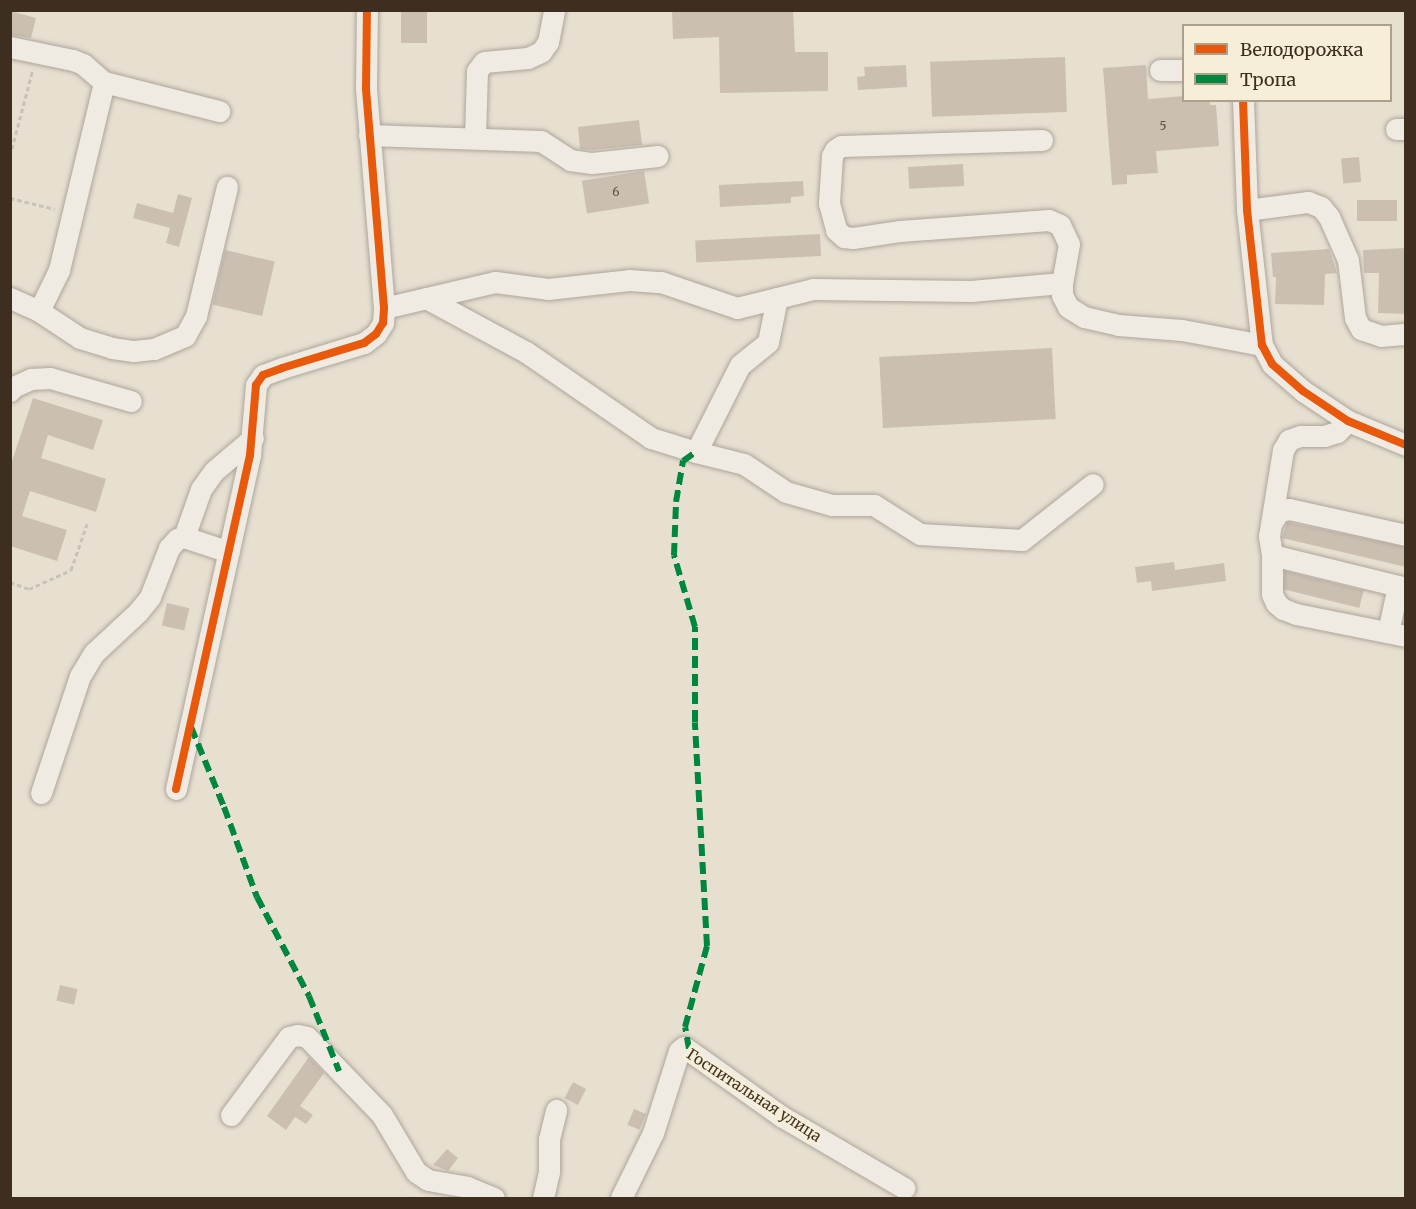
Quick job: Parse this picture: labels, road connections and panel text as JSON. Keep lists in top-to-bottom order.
{
  "streets": {
    "street": ["Госпитальная улица"]
  },
  "house_numbers": ["5", "6"],
  "legend": ["Велодорожка", "Тропа"]
}
